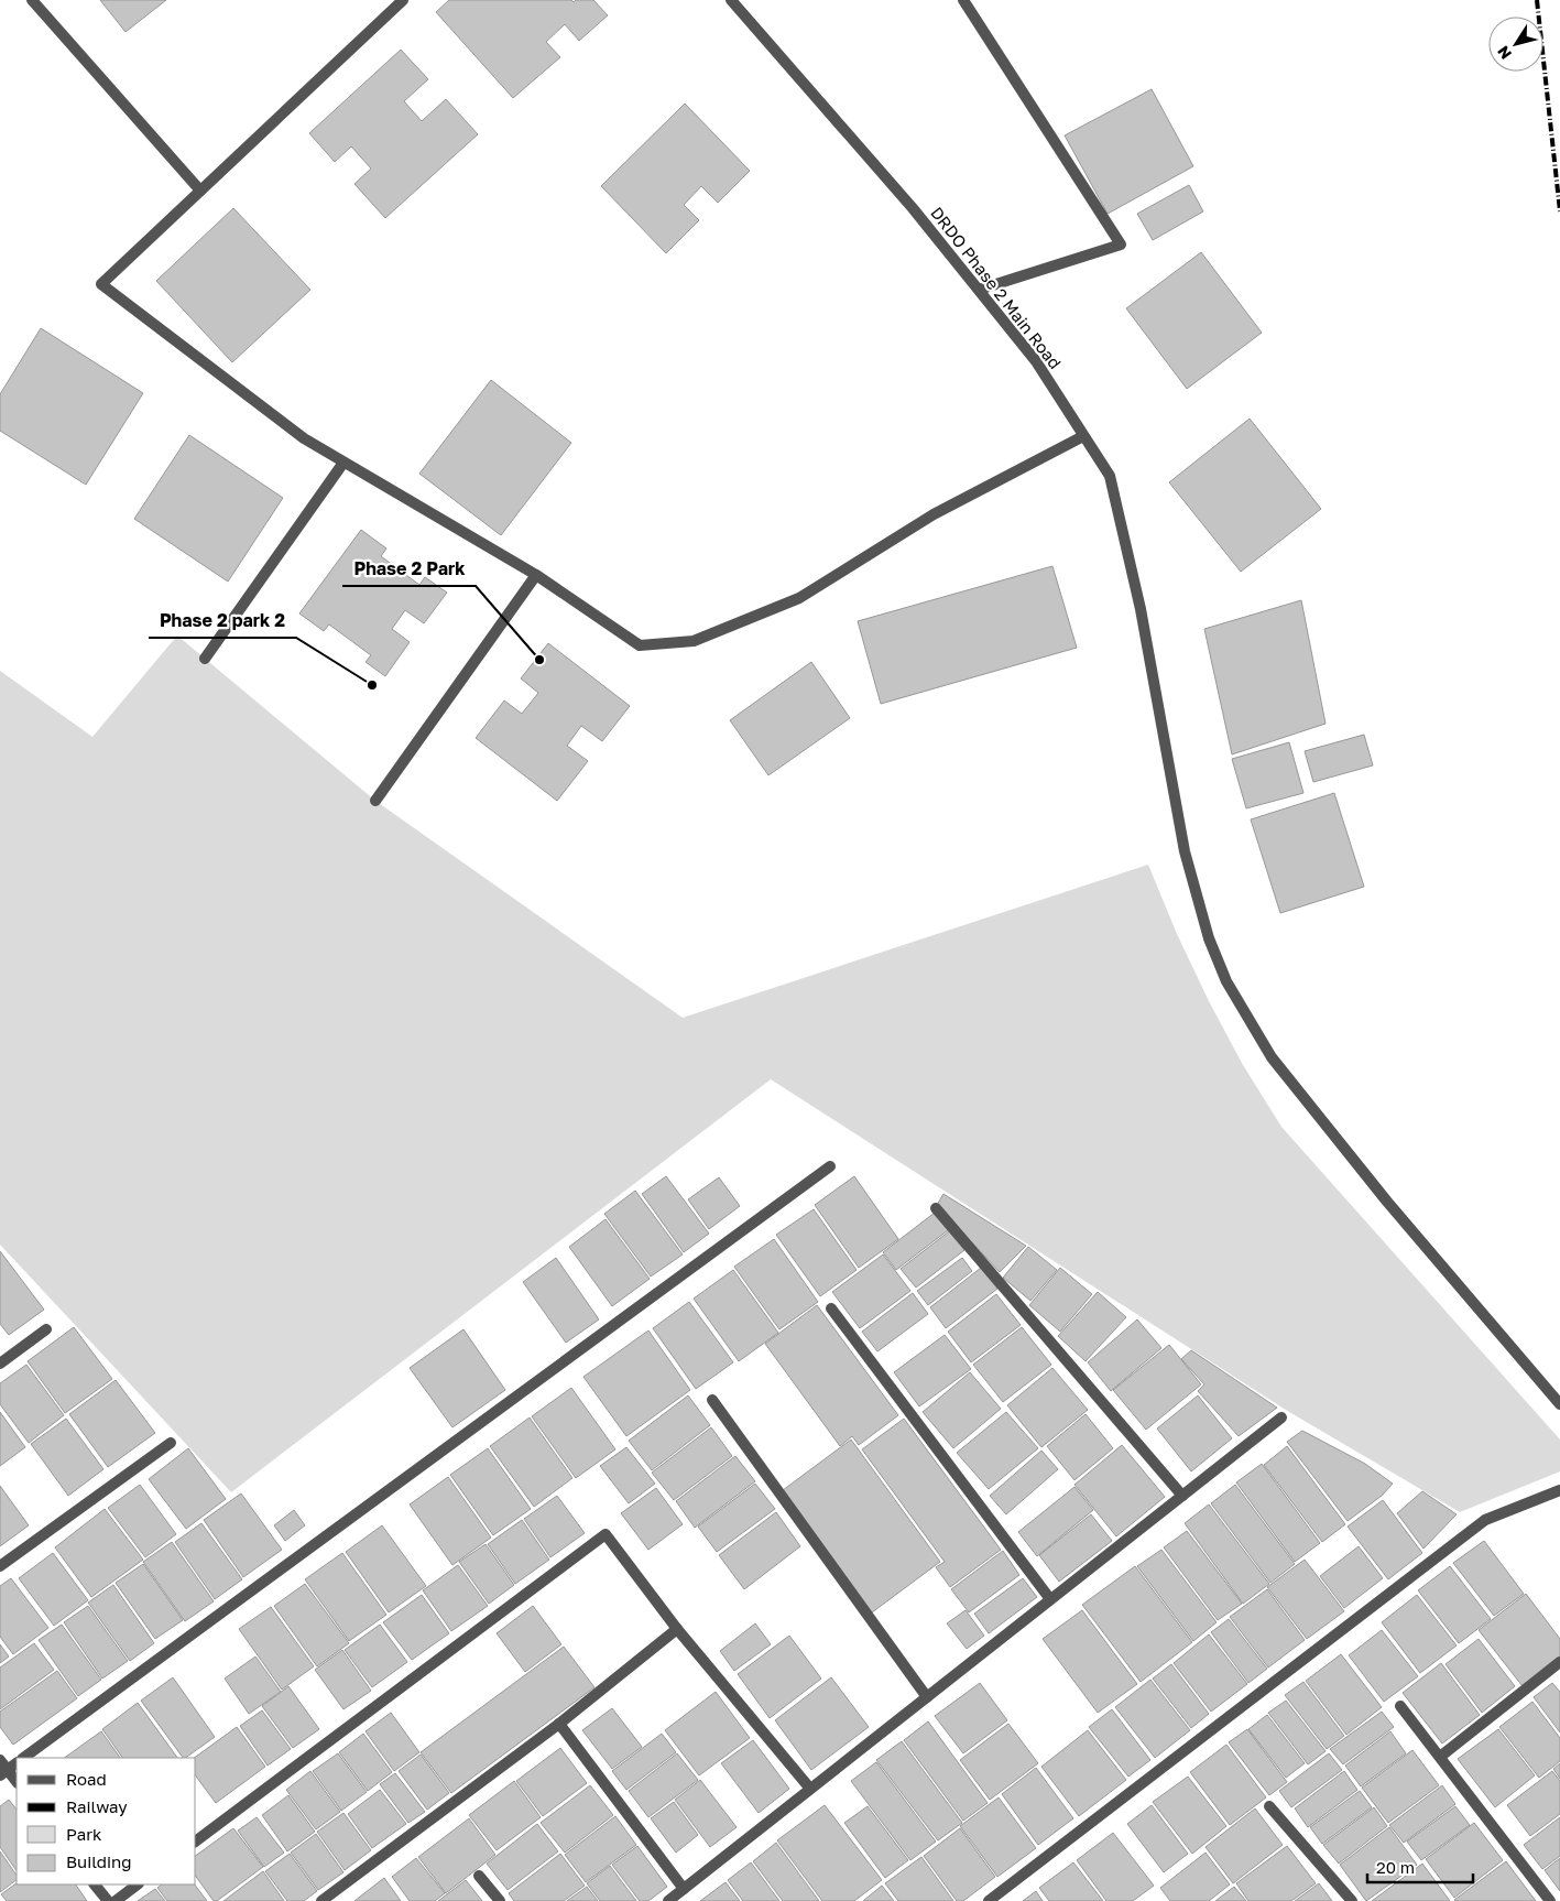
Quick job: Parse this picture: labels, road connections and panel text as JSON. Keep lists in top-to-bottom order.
{
  "streets": {
    "street": ["DRDO Phase 2 Main Road"]
  },
  "places": ["Phase 2 Park", "Phase 2 park 2"],
  "legend": [
    "Road",
    "Railway",
    "Park",
    "Building"
  ],
  "scale_bar": "20 m",
  "north": "bottom left"
}
